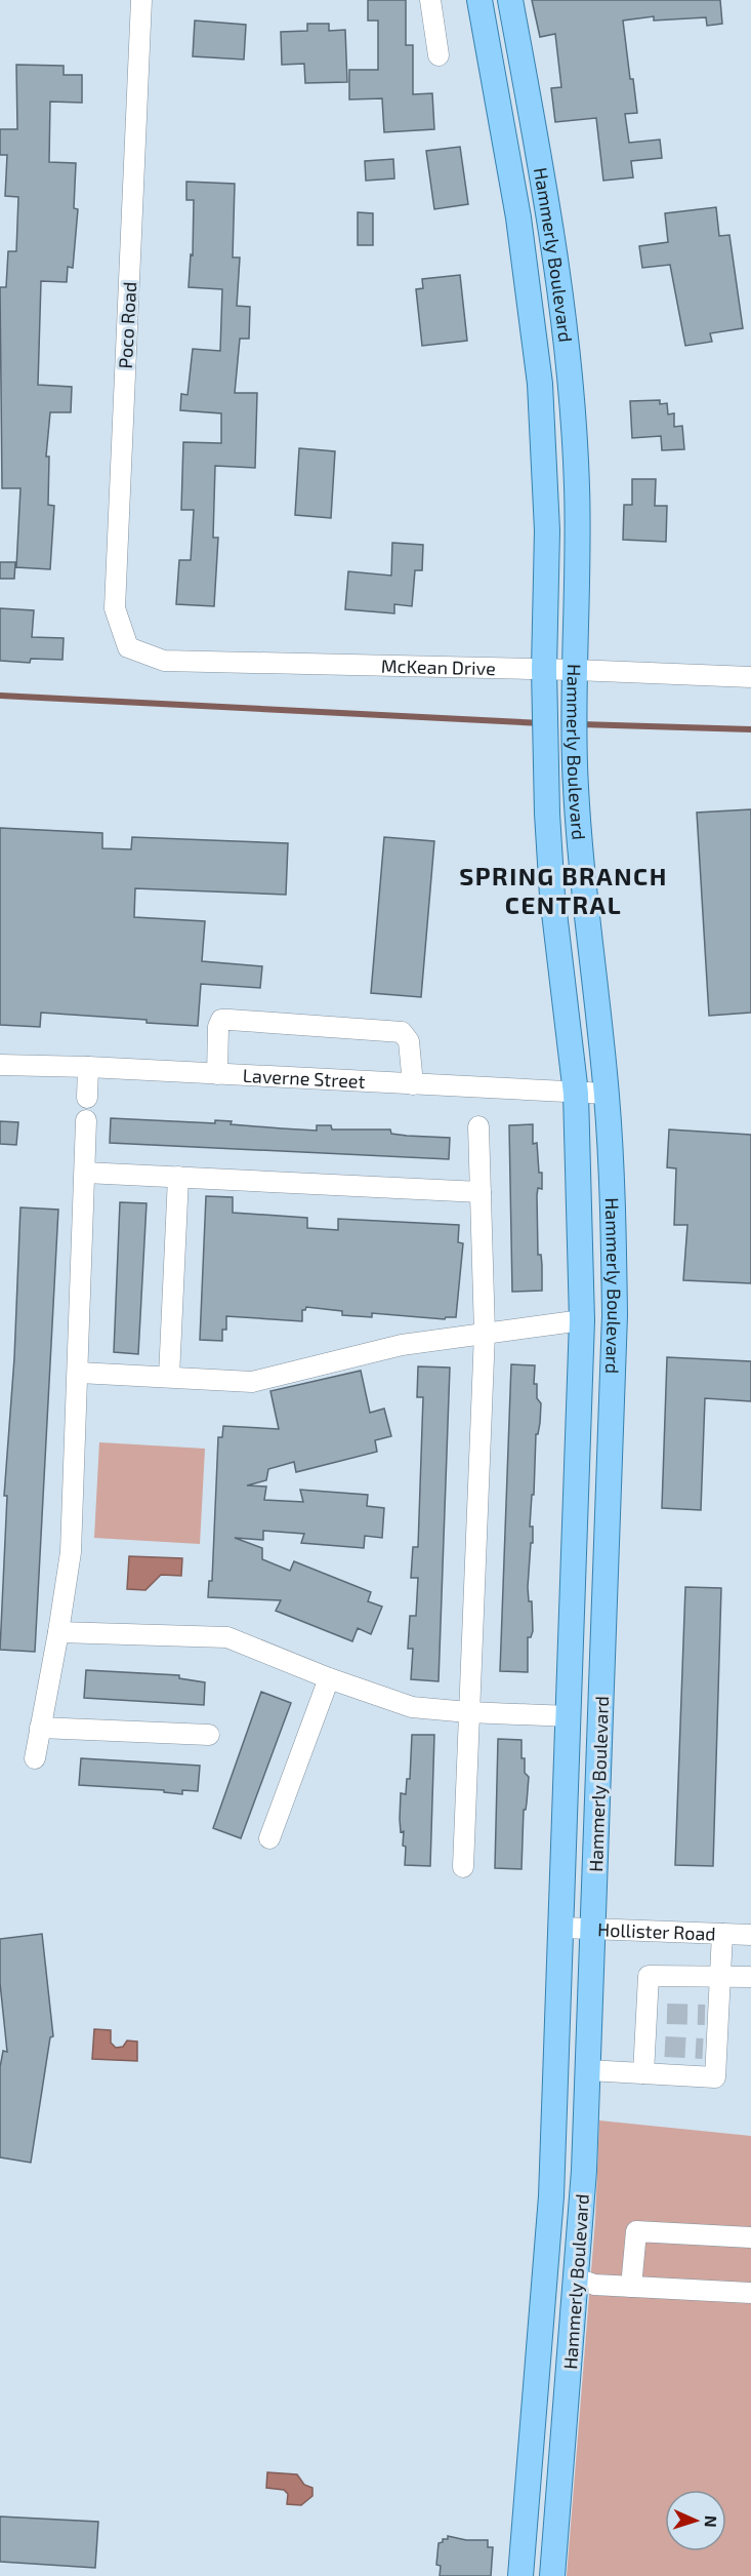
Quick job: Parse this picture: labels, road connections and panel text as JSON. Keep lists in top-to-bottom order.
{
  "streets": {
    "main road": ["Hammerly Boulevard"],
    "street": [
      "Poco Road",
      "McKean Drive",
      "Laverne Street",
      "Hollister Road"
    ]
  },
  "crossings": [
    ["Hammerly Boulevard", "McKean Drive"],
    ["Hammerly Boulevard", "Laverne Street"],
    ["Hammerly Boulevard", "Hollister Road"],
    ["Poco Road", "McKean Drive"]
  ],
  "districts": ["SPRING BRANCH CENTRAL"],
  "north": "right"
}
